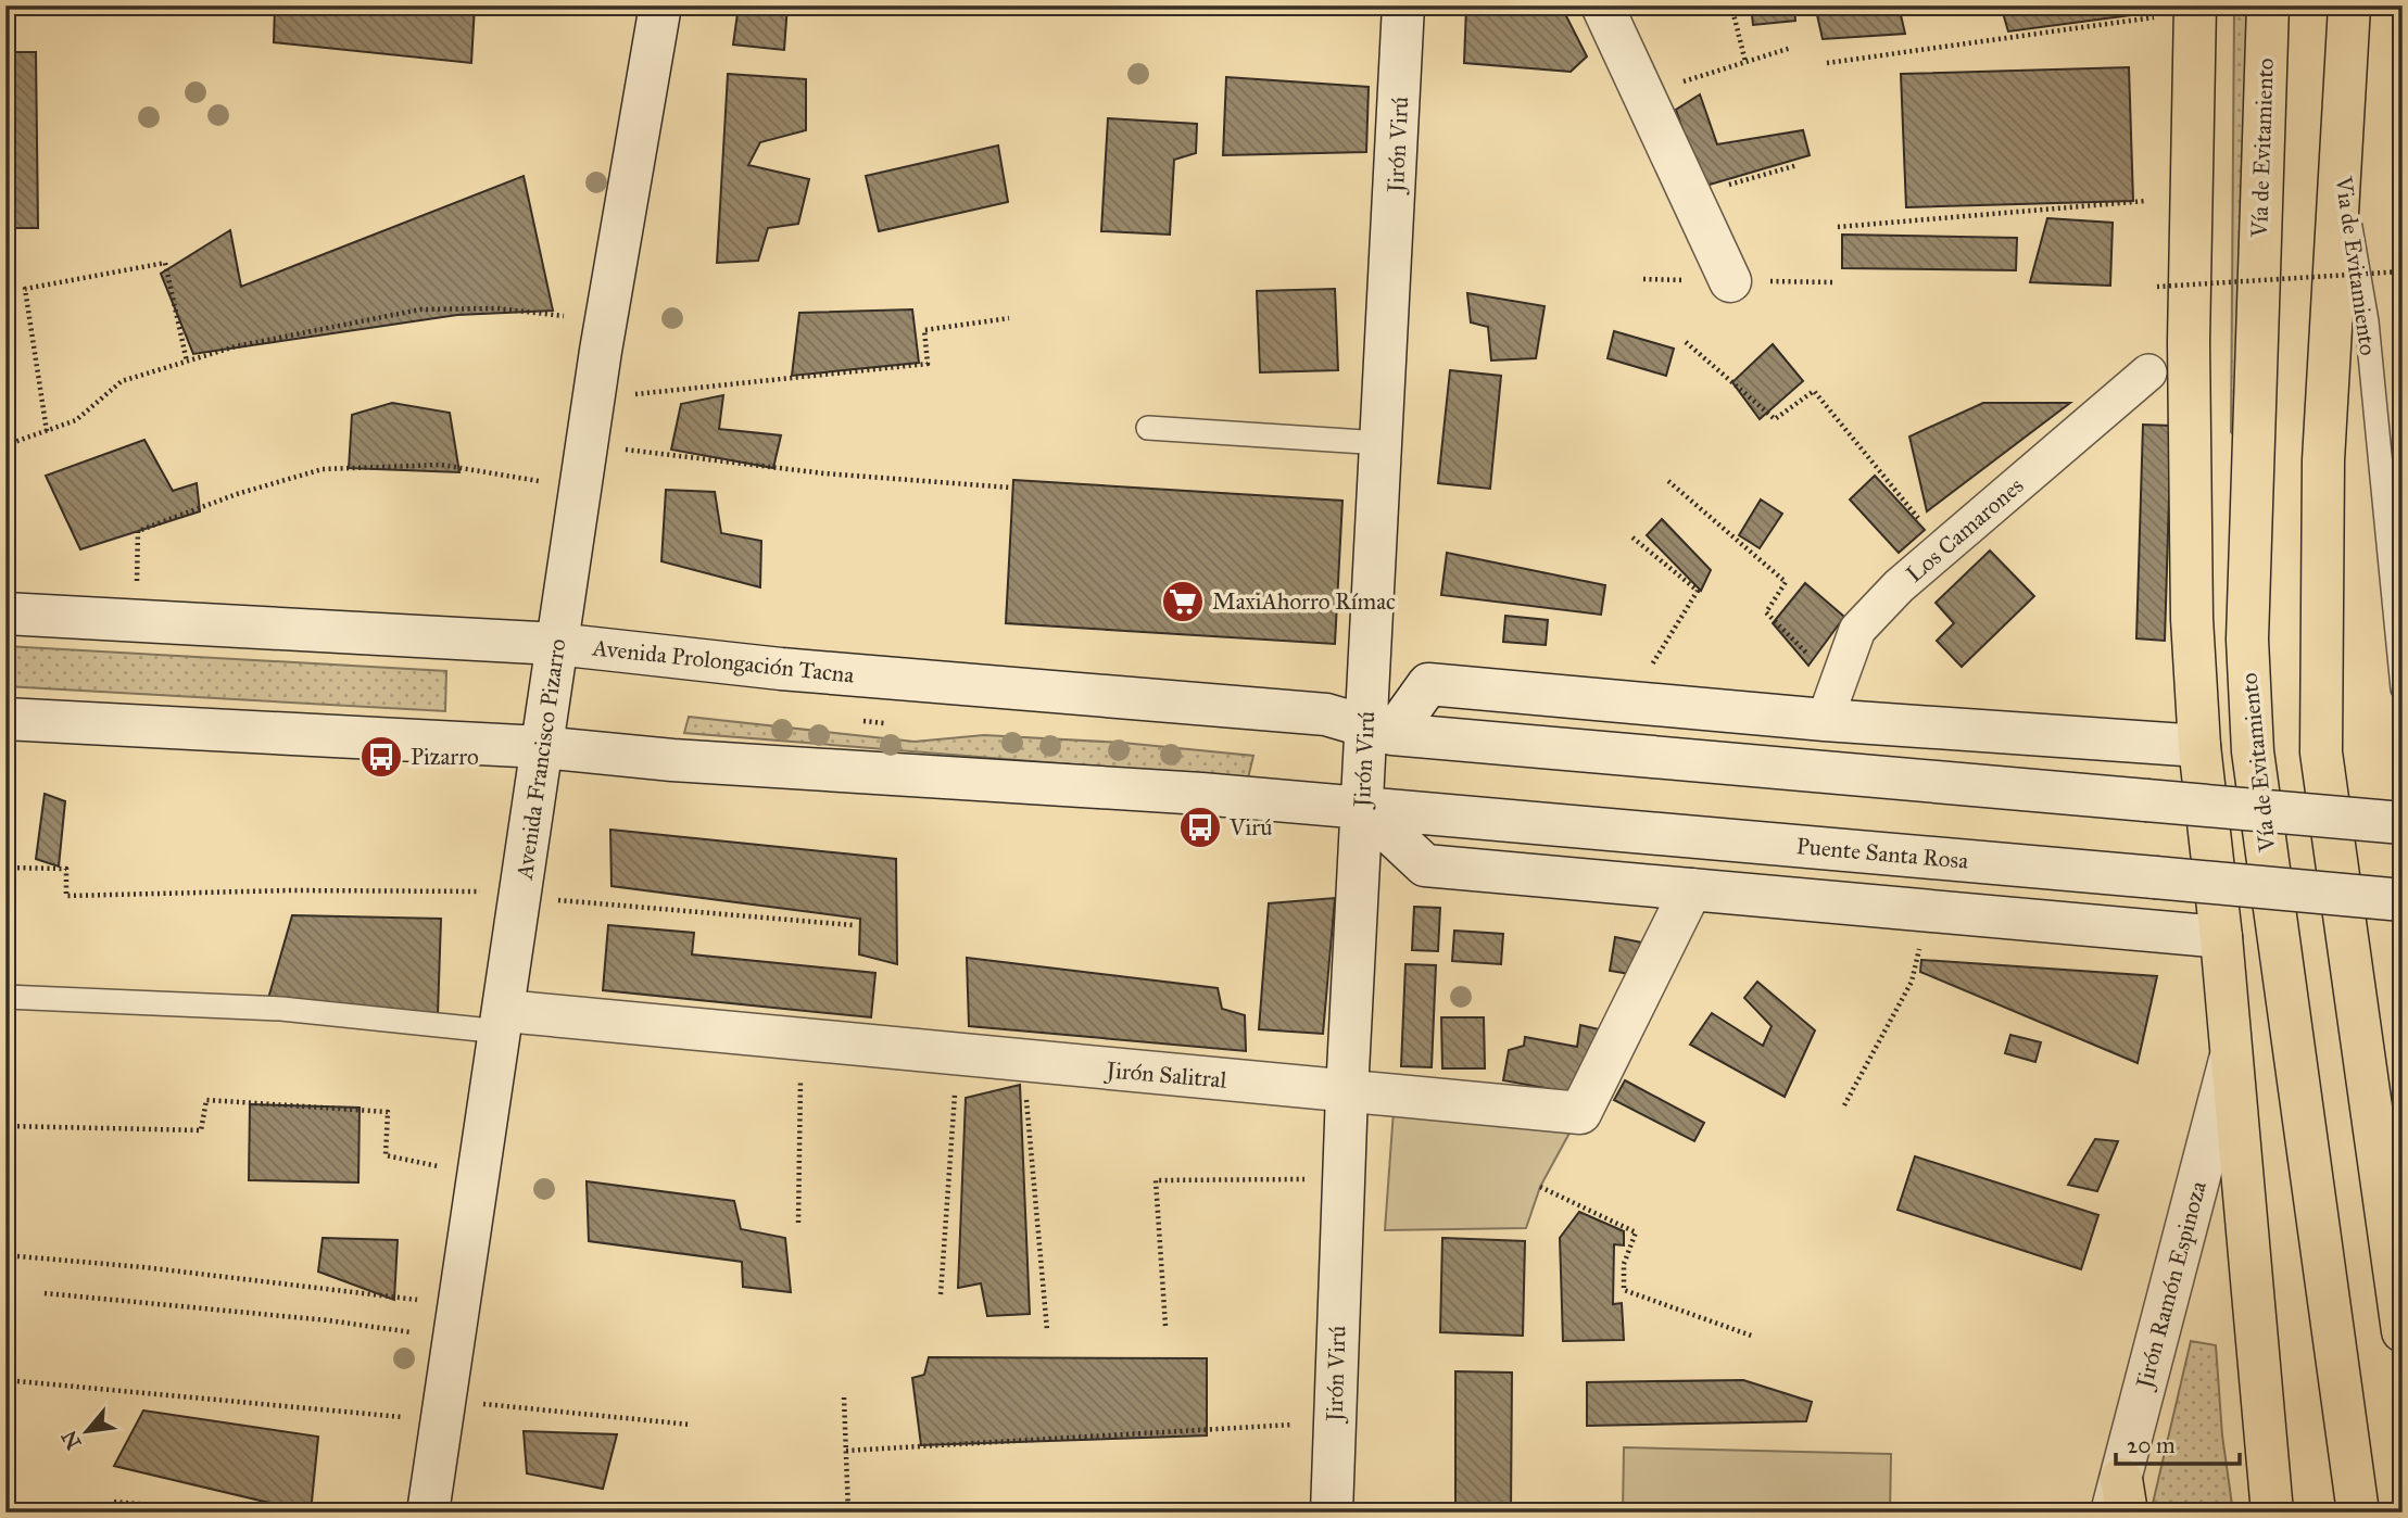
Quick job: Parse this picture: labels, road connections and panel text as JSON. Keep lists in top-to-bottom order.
{
  "streets": {
    "highway": ["Vía de Evitamiento"],
    "main road": [
      "Jirón Virú",
      "Avenida Prolongación Tacna",
      "Avenida Francisco Pizarro",
      "Puente Santa Rosa",
      "Jirón Salitral",
      "Jirón Ramón Espinoza"
    ],
    "street": ["Los Camarones"],
    "lane": ["Via de Evitamiento"]
  },
  "crossings": [
    ["Jirón Virú", "Avenida Prolongación Tacna"],
    ["Jirón Virú", "Puente Santa Rosa"],
    ["Jirón Virú", "Jirón Salitral"],
    ["Avenida Prolongación Tacna", "Avenida Francisco Pizarro"],
    ["Avenida Francisco Pizarro", "Jirón Salitral"]
  ],
  "places": {
    "supermarket": ["MaxiAhorro Rímac"],
    "bus stop": ["Pizarro", "Virú"]
  },
  "scale_bar": "20 m",
  "north": "bottom left"
}
